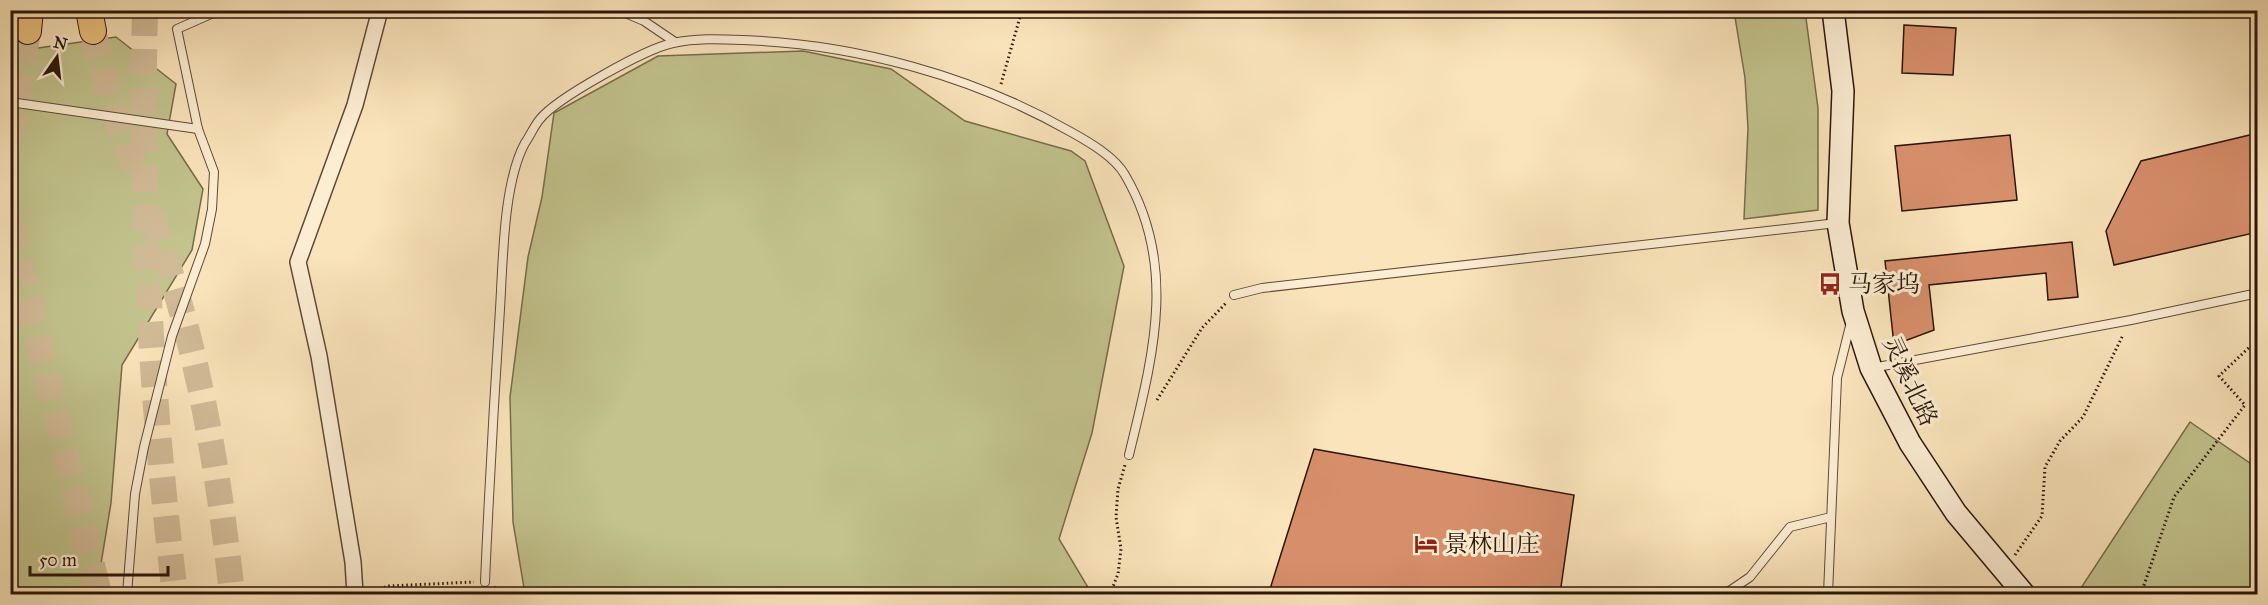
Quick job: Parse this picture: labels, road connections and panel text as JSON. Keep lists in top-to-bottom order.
{
  "streets": {
    "main road": ["灵溪北路"]
  },
  "places": {
    "bus stop": ["马家坞"],
    "hotel": ["景林山庄"]
  },
  "scale_bar": "50 m",
  "north": "top"
}
